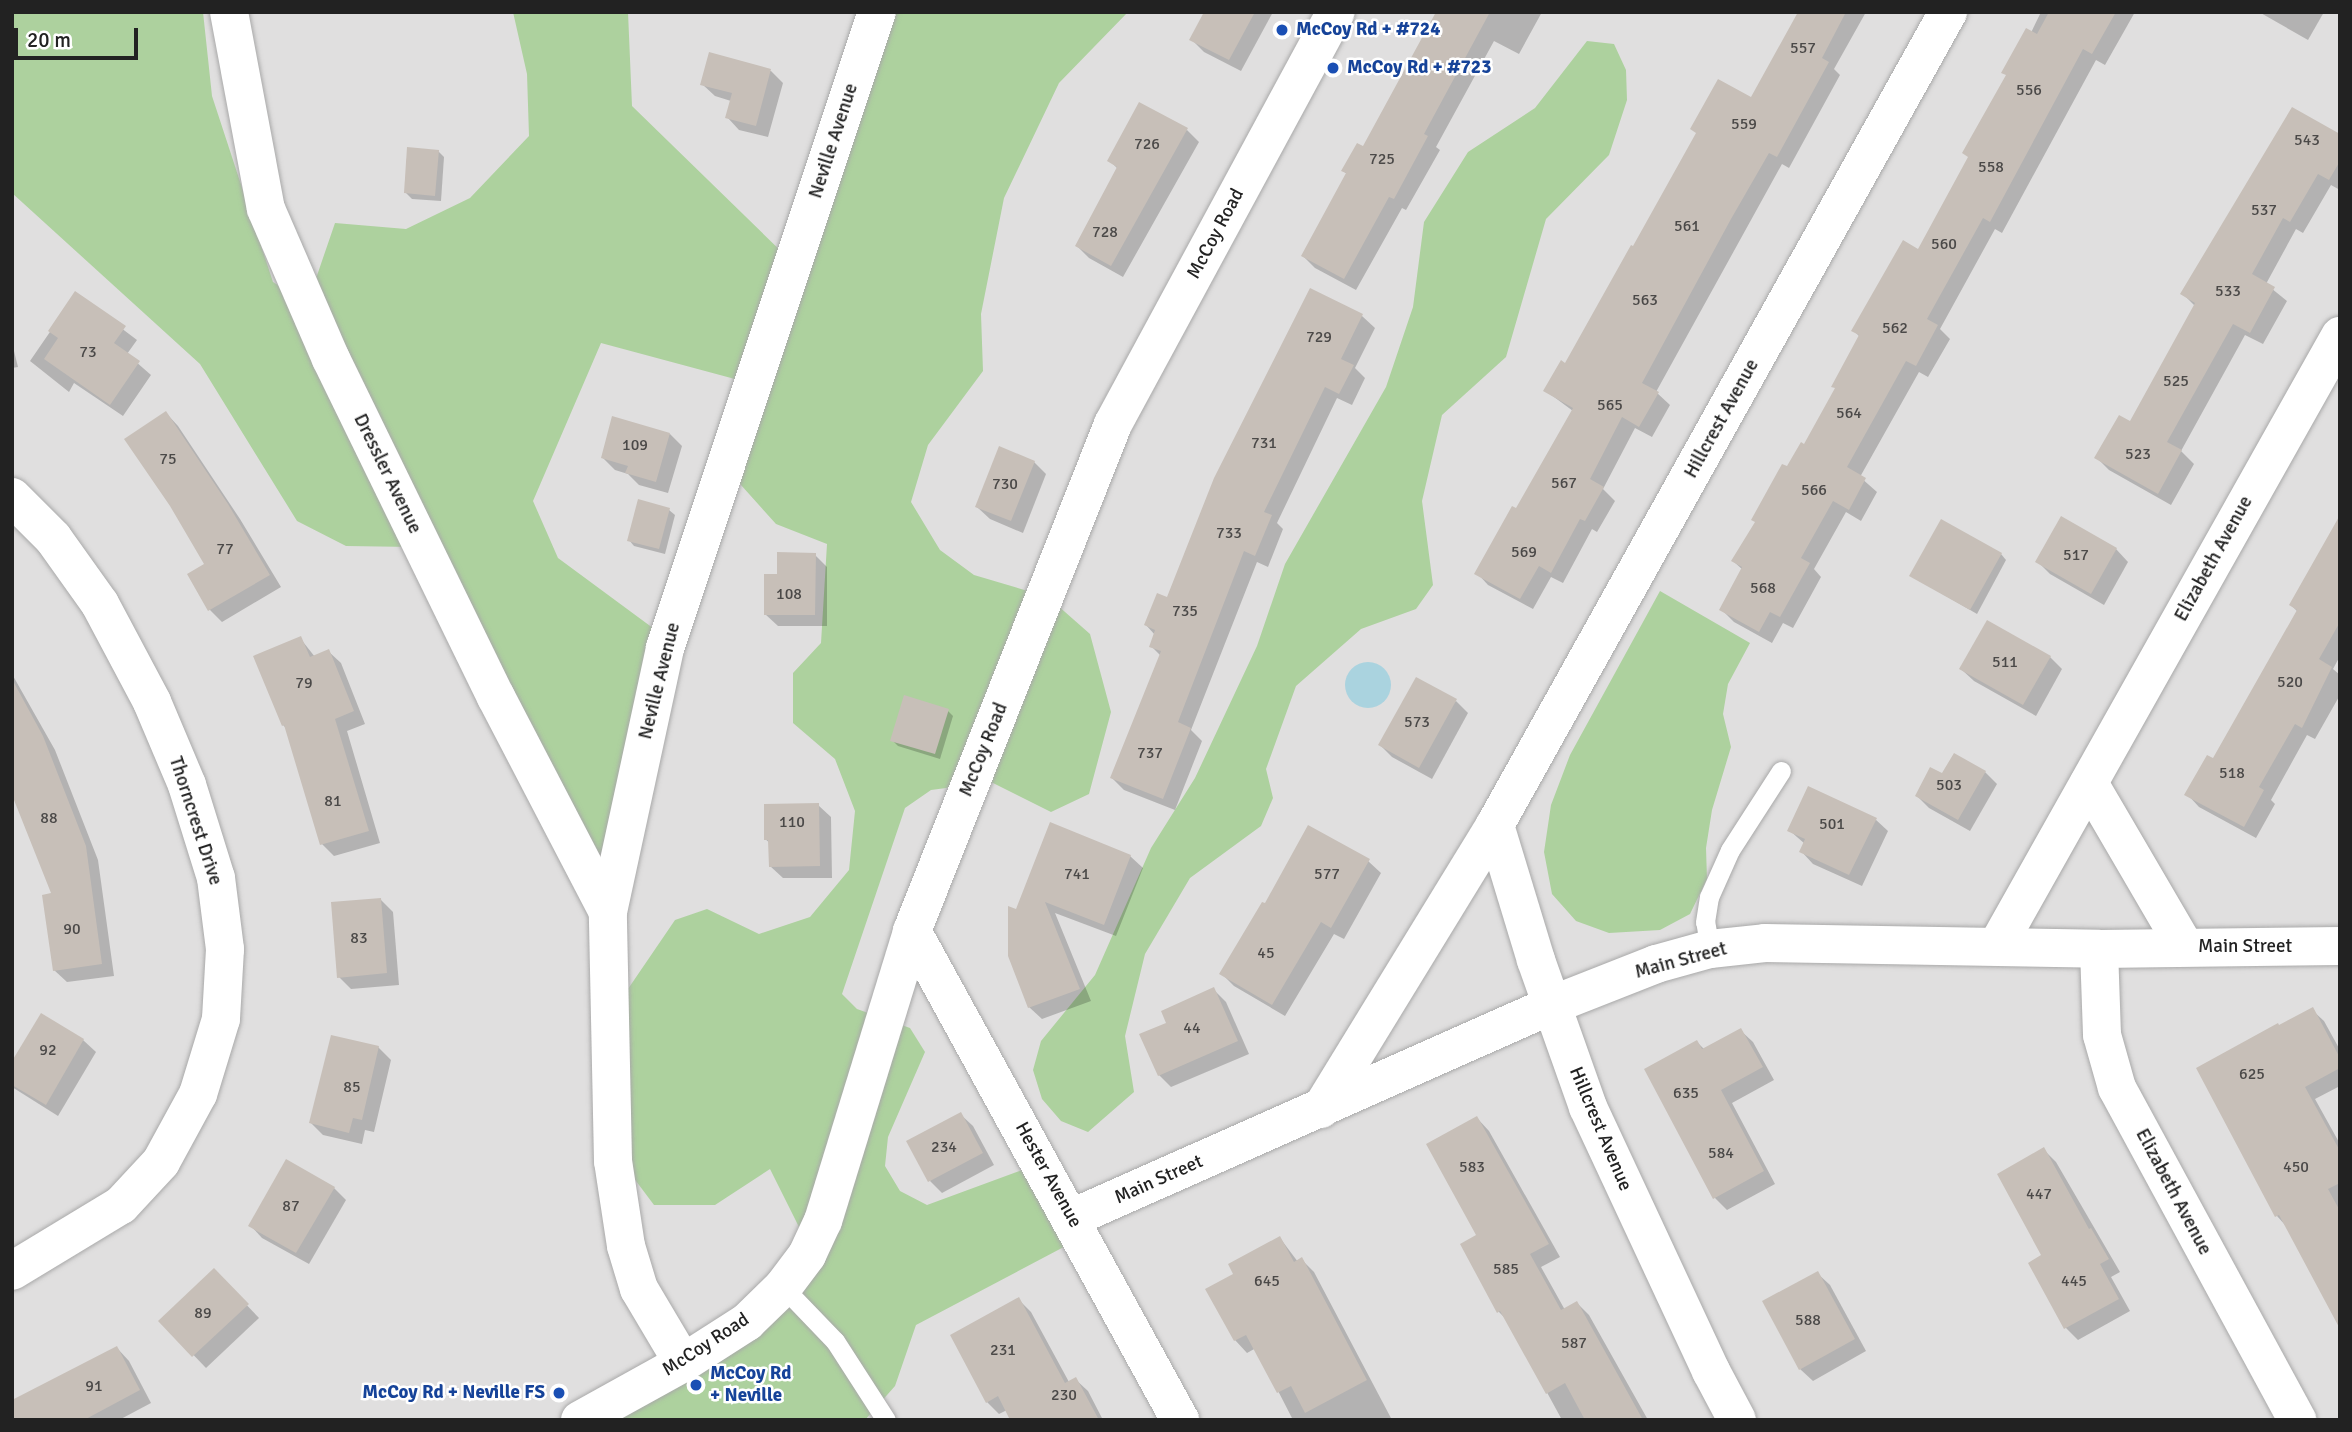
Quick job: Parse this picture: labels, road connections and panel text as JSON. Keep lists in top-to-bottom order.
{
  "streets": {
    "street": [
      "Neville Avenue",
      "McCoy Road",
      "Hillcrest Avenue",
      "Dressler Avenue",
      "Elizabeth Avenue",
      "Thorncrest Drive",
      "Main Street",
      "Hester Avenue"
    ]
  },
  "crossings": [
    ["Neville Avenue", "McCoy Road"],
    ["Neville Avenue", "Dressler Avenue"],
    ["McCoy Road", "Hester Avenue"],
    ["Hillcrest Avenue", "Main Street"],
    ["Elizabeth Avenue", "Main Street"],
    ["Main Street", "Hester Avenue"]
  ],
  "places": [
    "McCoy Rd + #724",
    "McCoy Rd + #723",
    "McCoy Rd + Neville",
    "McCoy Rd + Neville FS"
  ],
  "house_numbers": [
    "557",
    "556",
    "559",
    "543",
    "726",
    "725",
    "558",
    "537",
    "561",
    "728",
    "560",
    "533",
    "563",
    "562",
    "729",
    "73",
    "525",
    "565",
    "564",
    "731",
    "109",
    "523",
    "75",
    "567",
    "730",
    "566",
    "733",
    "77",
    "569",
    "517",
    "568",
    "108",
    "735",
    "511",
    "520",
    "79",
    "573",
    "737",
    "518",
    "503",
    "81",
    "88",
    "110",
    "501",
    "741",
    "577",
    "90",
    "83",
    "45",
    "44",
    "92",
    "625",
    "85",
    "635",
    "234",
    "584",
    "583",
    "450",
    "447",
    "87",
    "585",
    "645",
    "445",
    "89",
    "588",
    "587",
    "231",
    "91",
    "230"
  ],
  "scale_bar": "20 m"
}
